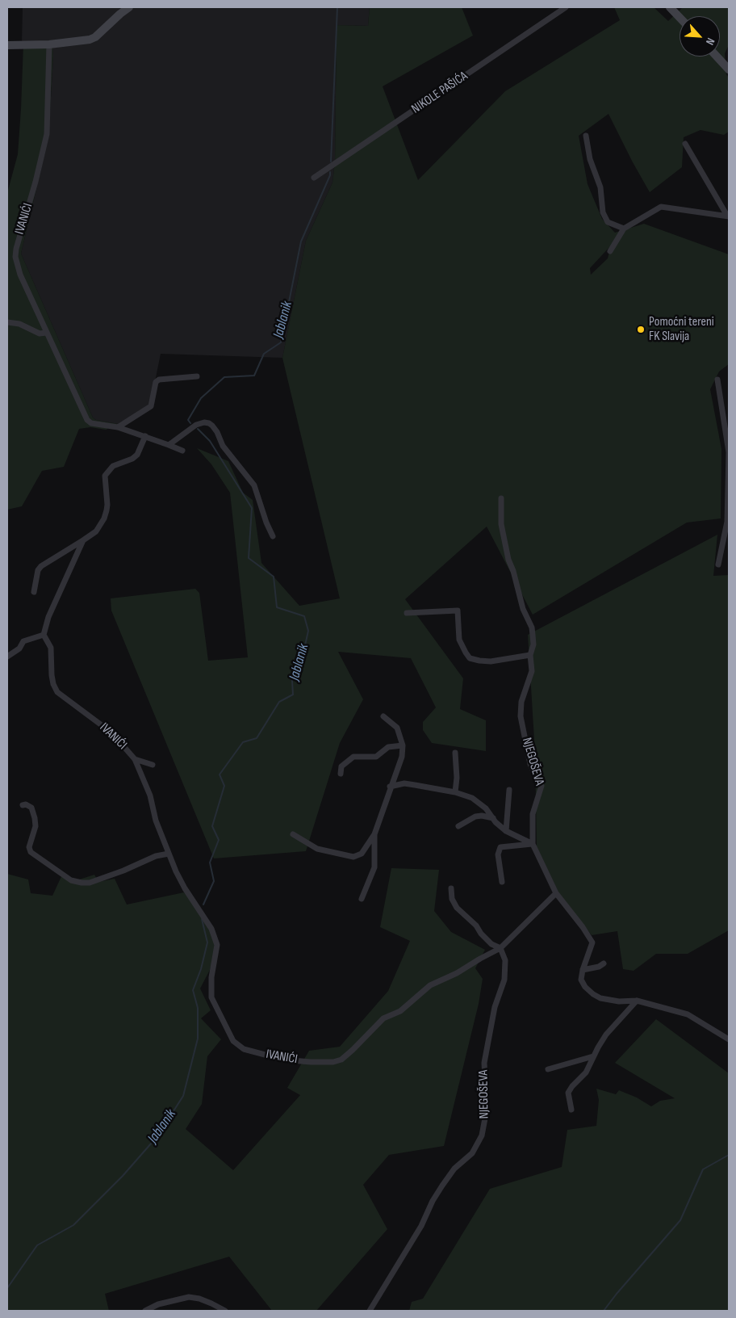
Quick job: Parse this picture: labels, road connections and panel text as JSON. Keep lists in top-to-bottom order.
{
  "streets": {
    "street": ["NIKOLE PAŠIĆA", "IVANIĆI", "NJEGOŠEVA"]
  },
  "crossings": [
    ["IVANIĆI", "NJEGOŠEVA"]
  ],
  "water": ["Jablanik"],
  "places": ["Pomoćni tereni FK Slavija"],
  "north": "bottom right"
}
